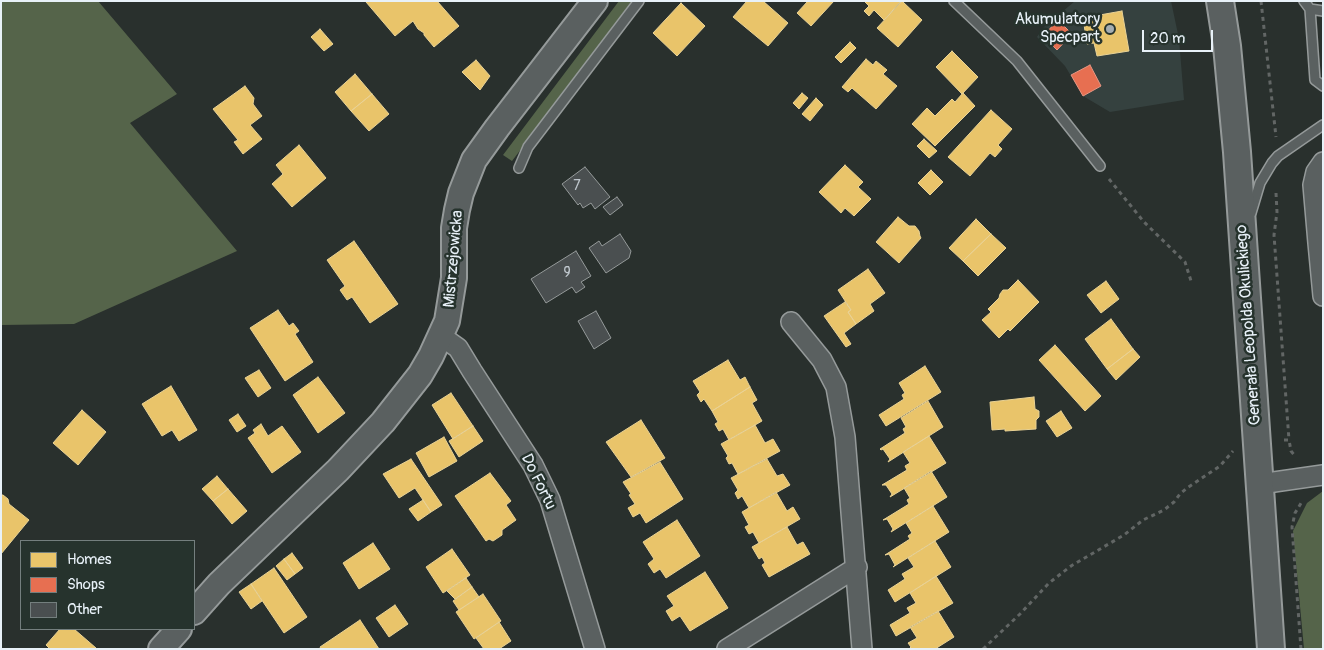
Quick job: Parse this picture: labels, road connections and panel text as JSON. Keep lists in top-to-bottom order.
{
  "streets": {
    "main road": ["Generała Leopolda Okulickiego"],
    "street": ["Mistrzejowicka", "Do Fortu"]
  },
  "crossings": [
    ["Mistrzejowicka", "Do Fortu"]
  ],
  "places": ["Akumulatory Specpart"],
  "house_numbers": ["7", "9"],
  "legend": ["Homes", "Shops", "Other"],
  "scale_bar": "20 m"
}
